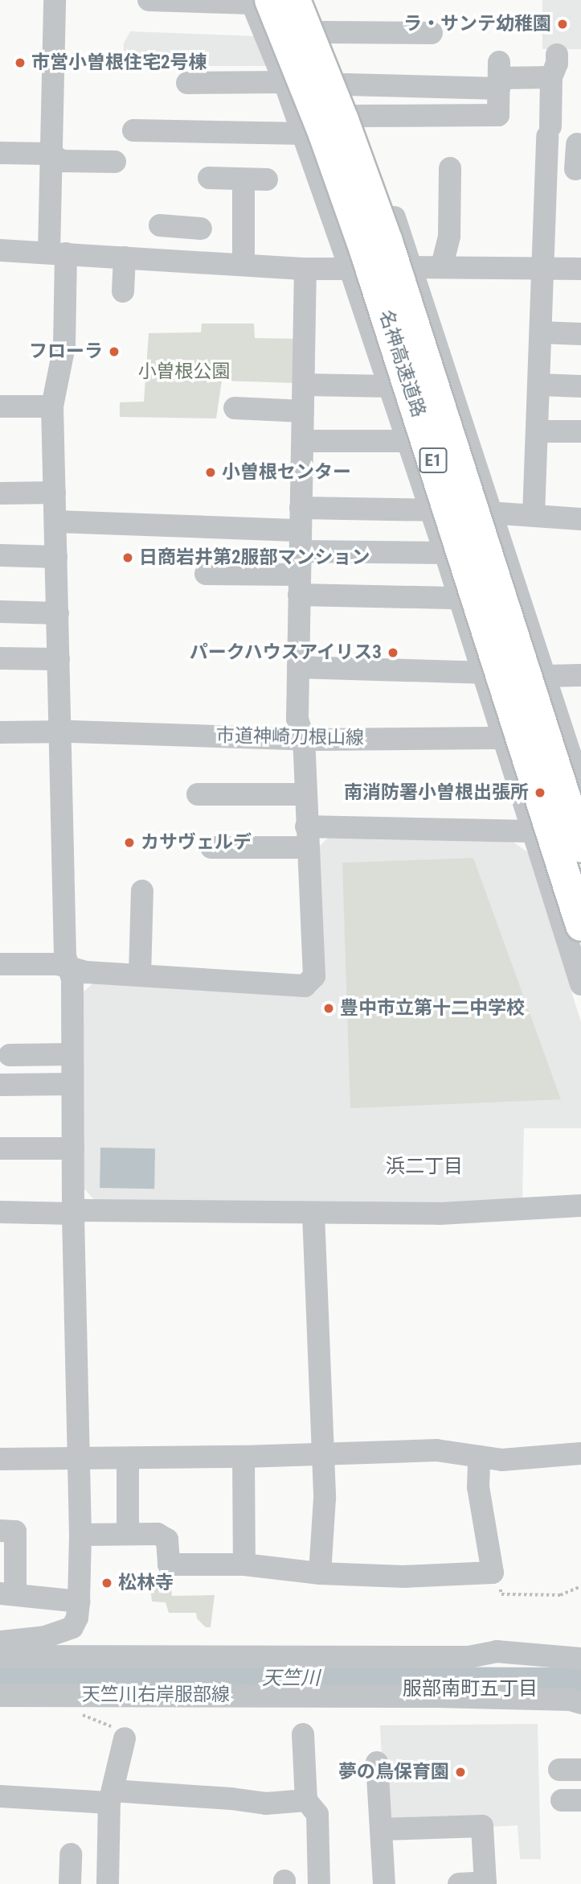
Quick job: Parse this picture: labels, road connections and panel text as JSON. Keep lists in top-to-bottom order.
{
  "streets": {
    "highway": ["名神高速道路", "E1"],
    "street": ["市道神崎刀根山線", "天竺川右岸服部線"]
  },
  "districts": ["浜二丁目", "服部南町五丁目"],
  "water": ["天竺川"],
  "parks": ["小曽根公園"],
  "places": [
    "ラ・サンテ幼稚園",
    "市営小曽根住宅2号棟",
    "フローラ",
    "小曽根センター",
    "日商岩井第2服部マンション",
    "パークハウスアイリス3",
    "南消防署小曽根出張所",
    "カサヴェルデ",
    "豊中市立第十二中学校",
    "松林寺",
    "夢の鳥保育園"
  ]
}
